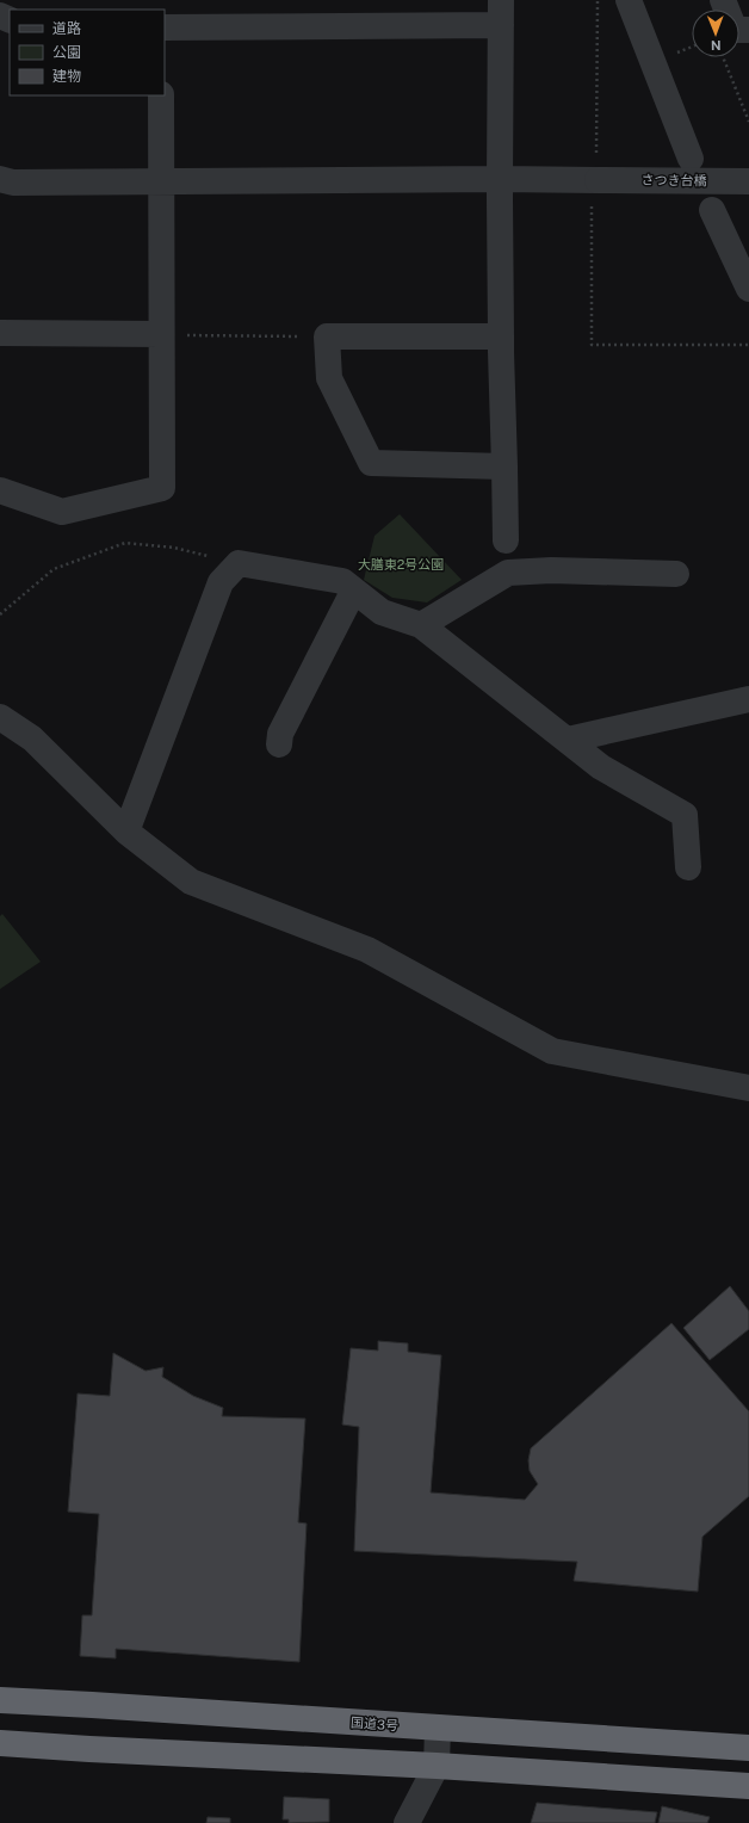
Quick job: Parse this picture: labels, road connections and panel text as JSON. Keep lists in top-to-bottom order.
{
  "streets": {
    "highway": ["国道3号"],
    "street": ["さつき台橋"]
  },
  "parks": ["大膳東2号公園"],
  "legend": ["道路", "公園", "建物"],
  "north": "bottom"
}
